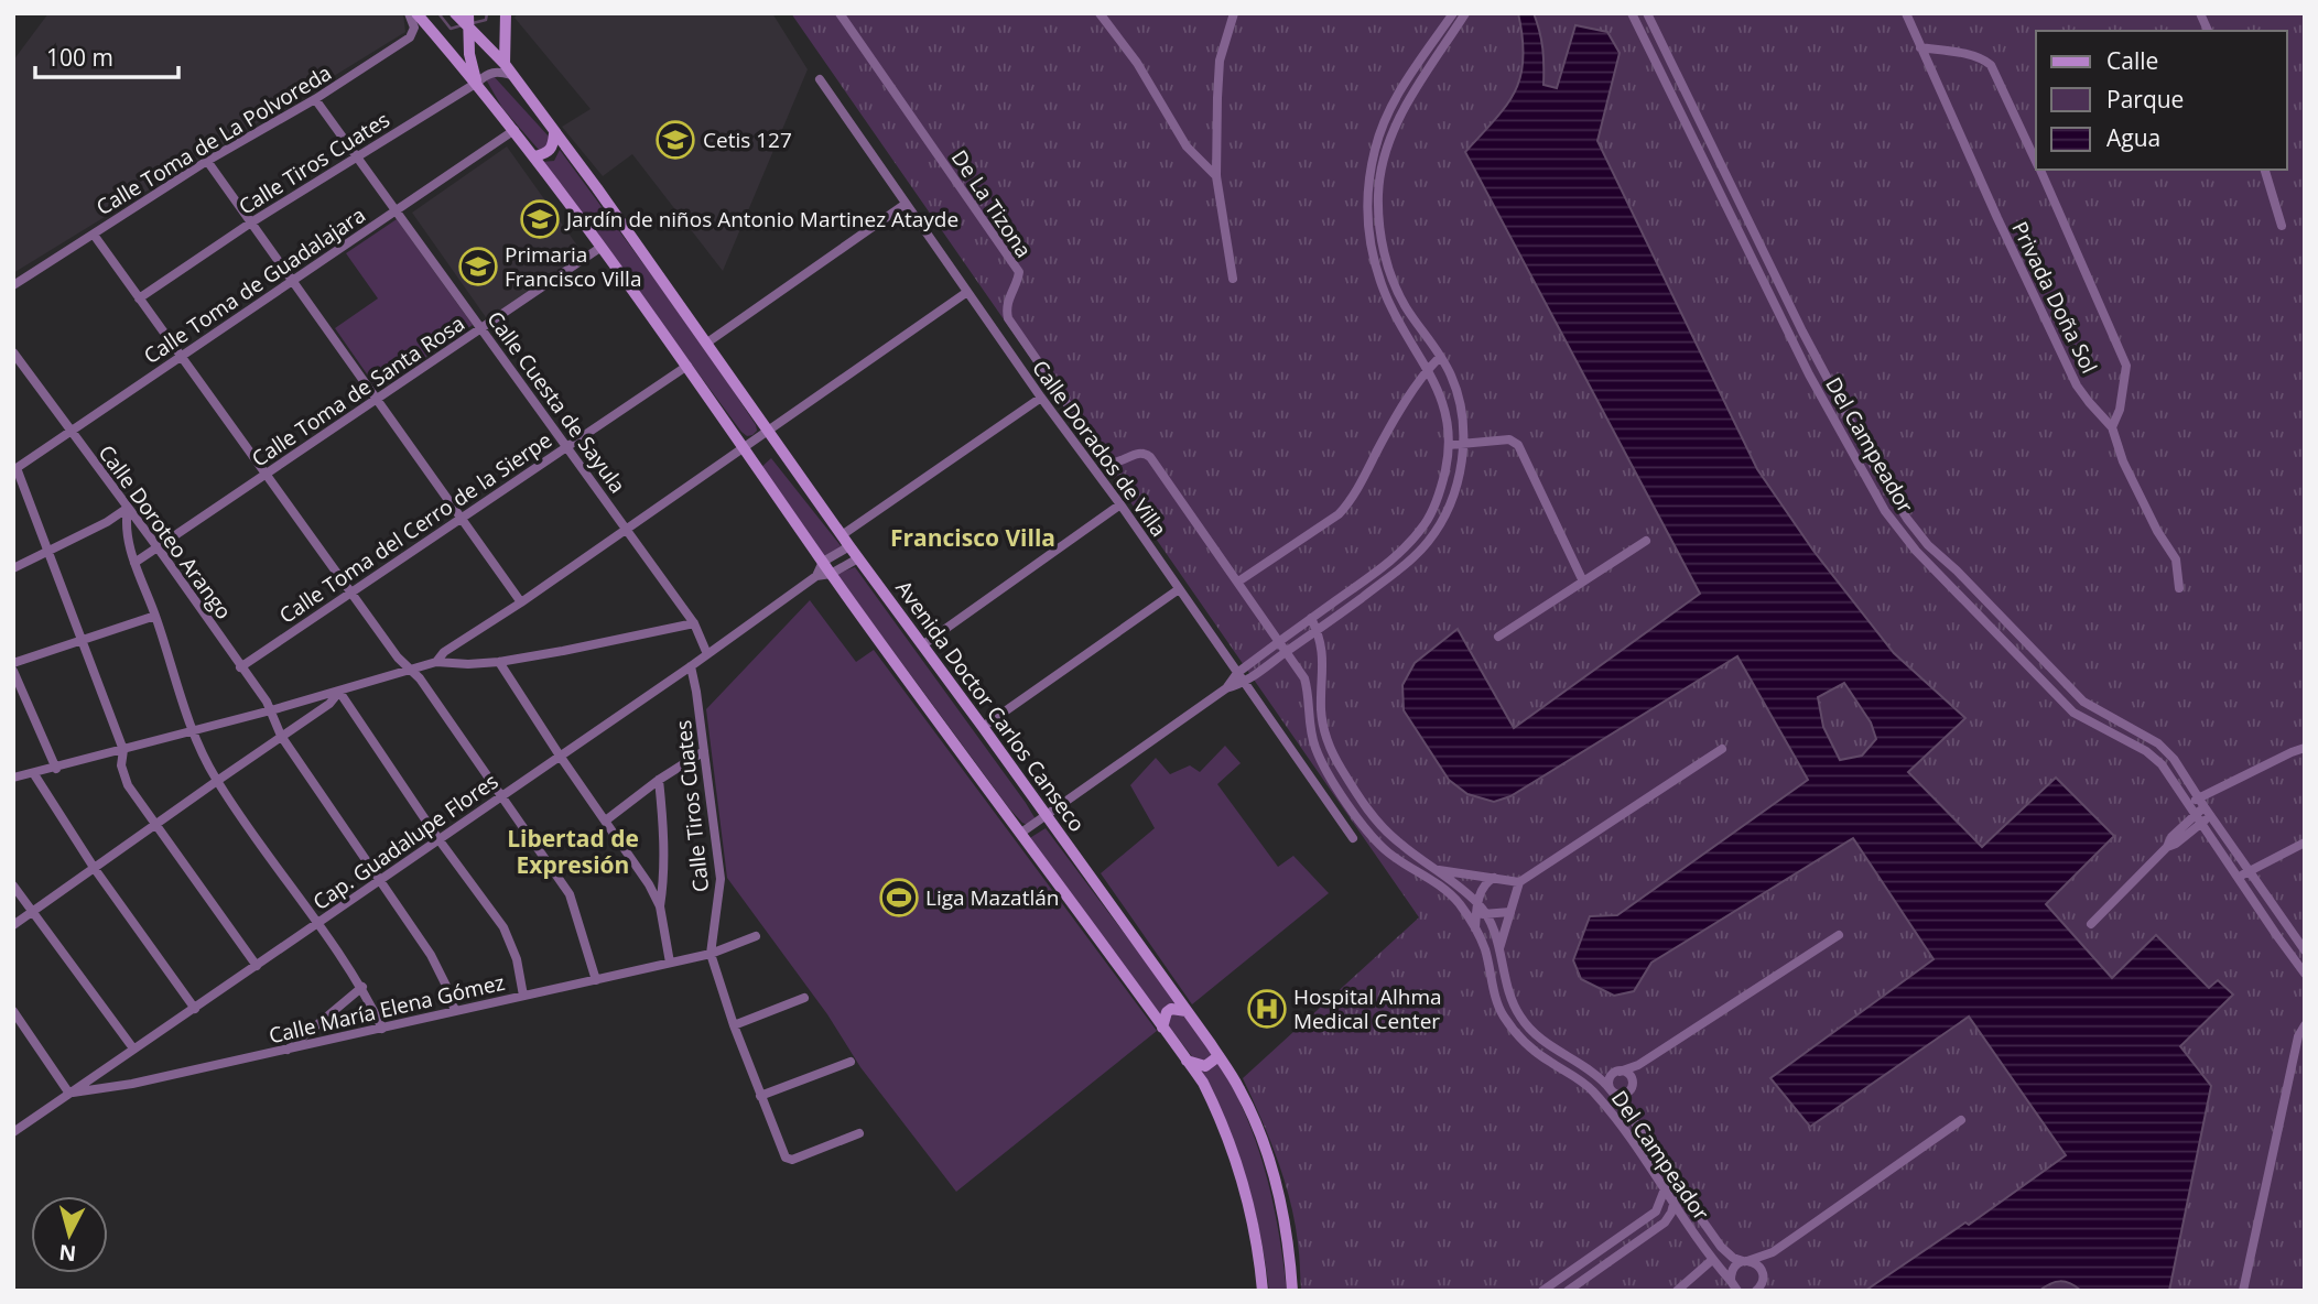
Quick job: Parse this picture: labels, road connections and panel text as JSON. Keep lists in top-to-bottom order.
{
  "streets": {
    "main road": ["Avenida Doctor Carlos Canseco"],
    "street": [
      "Calle Toma de La Polvoreda",
      "Calle Tiros Cuates",
      "De La Tizona",
      "Calle Toma de Guadalajara",
      "Privada Doña Sol",
      "Calle Toma de Santa Rosa",
      "Calle Cuesta de Sayula",
      "Del Campeador",
      "Calle Dorados de Villa",
      "Calle Toma del Cerro de la Sierpe",
      "Calle Doroteo Arango",
      "Cap. Guadalupe Flores",
      "Calle María Elena Gómez"
    ]
  },
  "crossings": [
    ["Calle Toma de La Polvoreda", "Calle Cuesta de Sayula"],
    ["Calle Tiros Cuates", "Calle Cuesta de Sayula"],
    ["Calle Tiros Cuates", "Avenida Doctor Carlos Canseco"],
    ["Calle Tiros Cuates", "Cap. Guadalupe Flores"],
    ["Calle Tiros Cuates", "Calle María Elena Gómez"],
    ["De La Tizona", "Del Campeador"],
    ["Calle Toma de Guadalajara", "Calle Cuesta de Sayula"],
    ["Calle Toma de Guadalajara", "Calle Doroteo Arango"],
    ["Calle Toma de Santa Rosa", "Calle Cuesta de Sayula"],
    ["Calle Toma de Santa Rosa", "Calle Doroteo Arango"],
    ["Calle Cuesta de Sayula", "Calle Toma del Cerro de la Sierpe"],
    ["Calle Cuesta de Sayula", "Cap. Guadalupe Flores"],
    ["Calle Toma del Cerro de la Sierpe", "Calle Doroteo Arango"],
    ["Calle Doroteo Arango", "Cap. Guadalupe Flores"],
    ["Calle Doroteo Arango", "Calle María Elena Gómez"],
    ["Cap. Guadalupe Flores", "Calle María Elena Gómez"]
  ],
  "districts": ["Francisco Villa", "Libertad de Expresión"],
  "places": {
    "school or university": ["Cetis 127", "Jardín de niños Antonio Martinez Atayde", "Primaria Francisco Villa"],
    "sports": ["Liga Mazatlán"],
    "hospital": ["Hospital Alhma Medical Center"]
  },
  "legend": ["Calle", "Parque", "Agua"],
  "scale_bar": "100 m",
  "north": "bottom"
}
